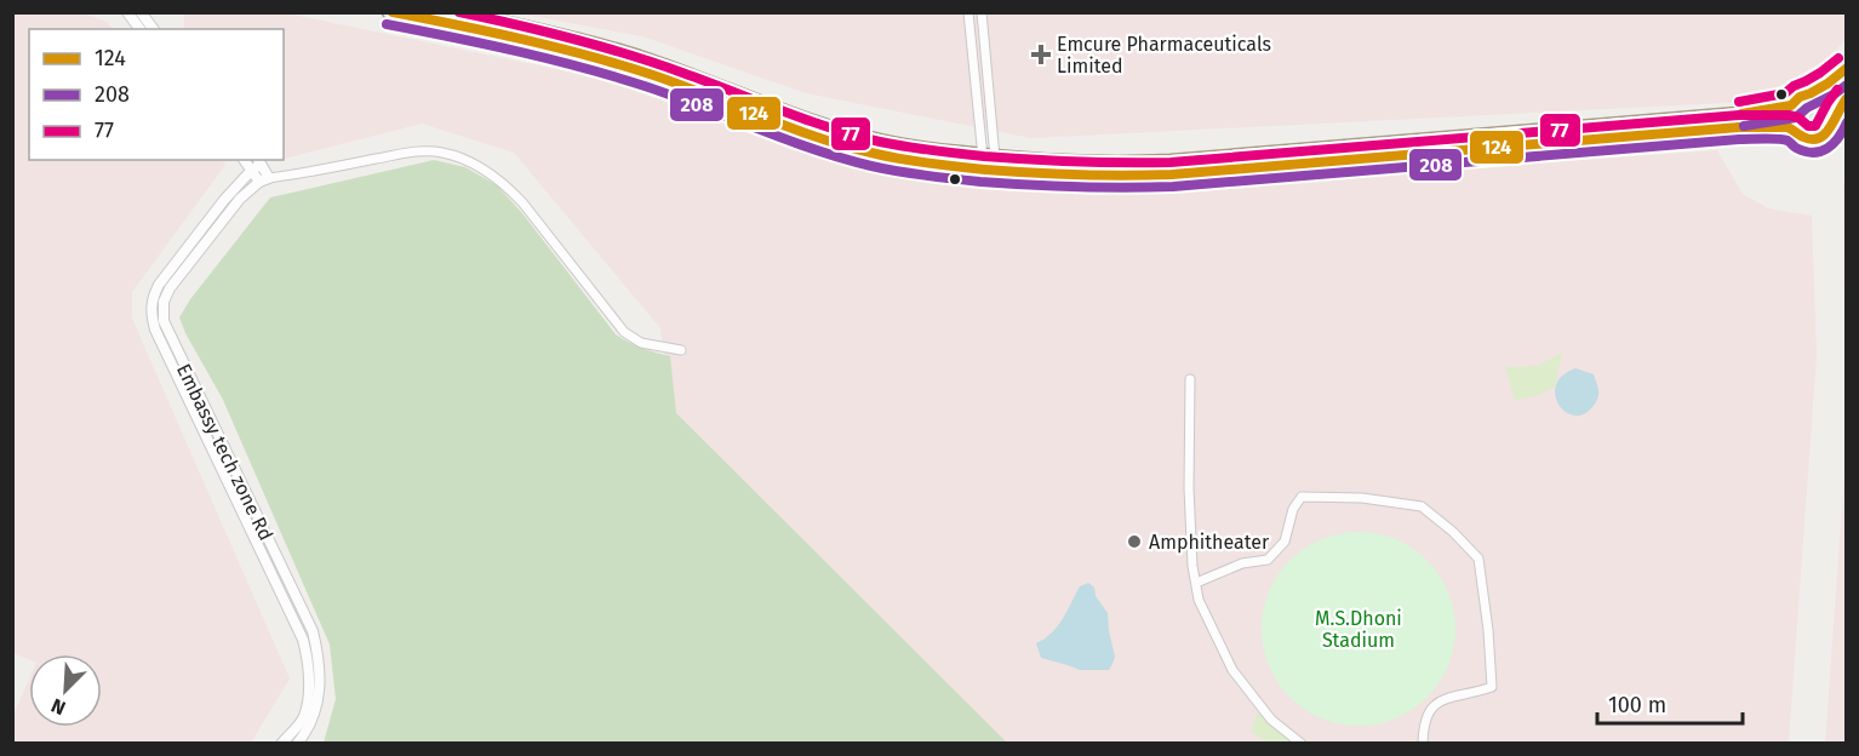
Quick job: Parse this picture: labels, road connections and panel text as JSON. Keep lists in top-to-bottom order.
{
  "streets": {
    "street": ["Embassy tech zone Rd"]
  },
  "parks": ["M.S.Dhoni Stadium"],
  "places": {
    "health": ["Emcure Pharmaceuticals Limited"],
    "other": ["Amphitheater"]
  },
  "lines": ["transit line 124", "transit line 77", "transit line 208"],
  "legend": ["124", "208", "77"],
  "scale_bar": "100 m",
  "north": "bottom left"
}
